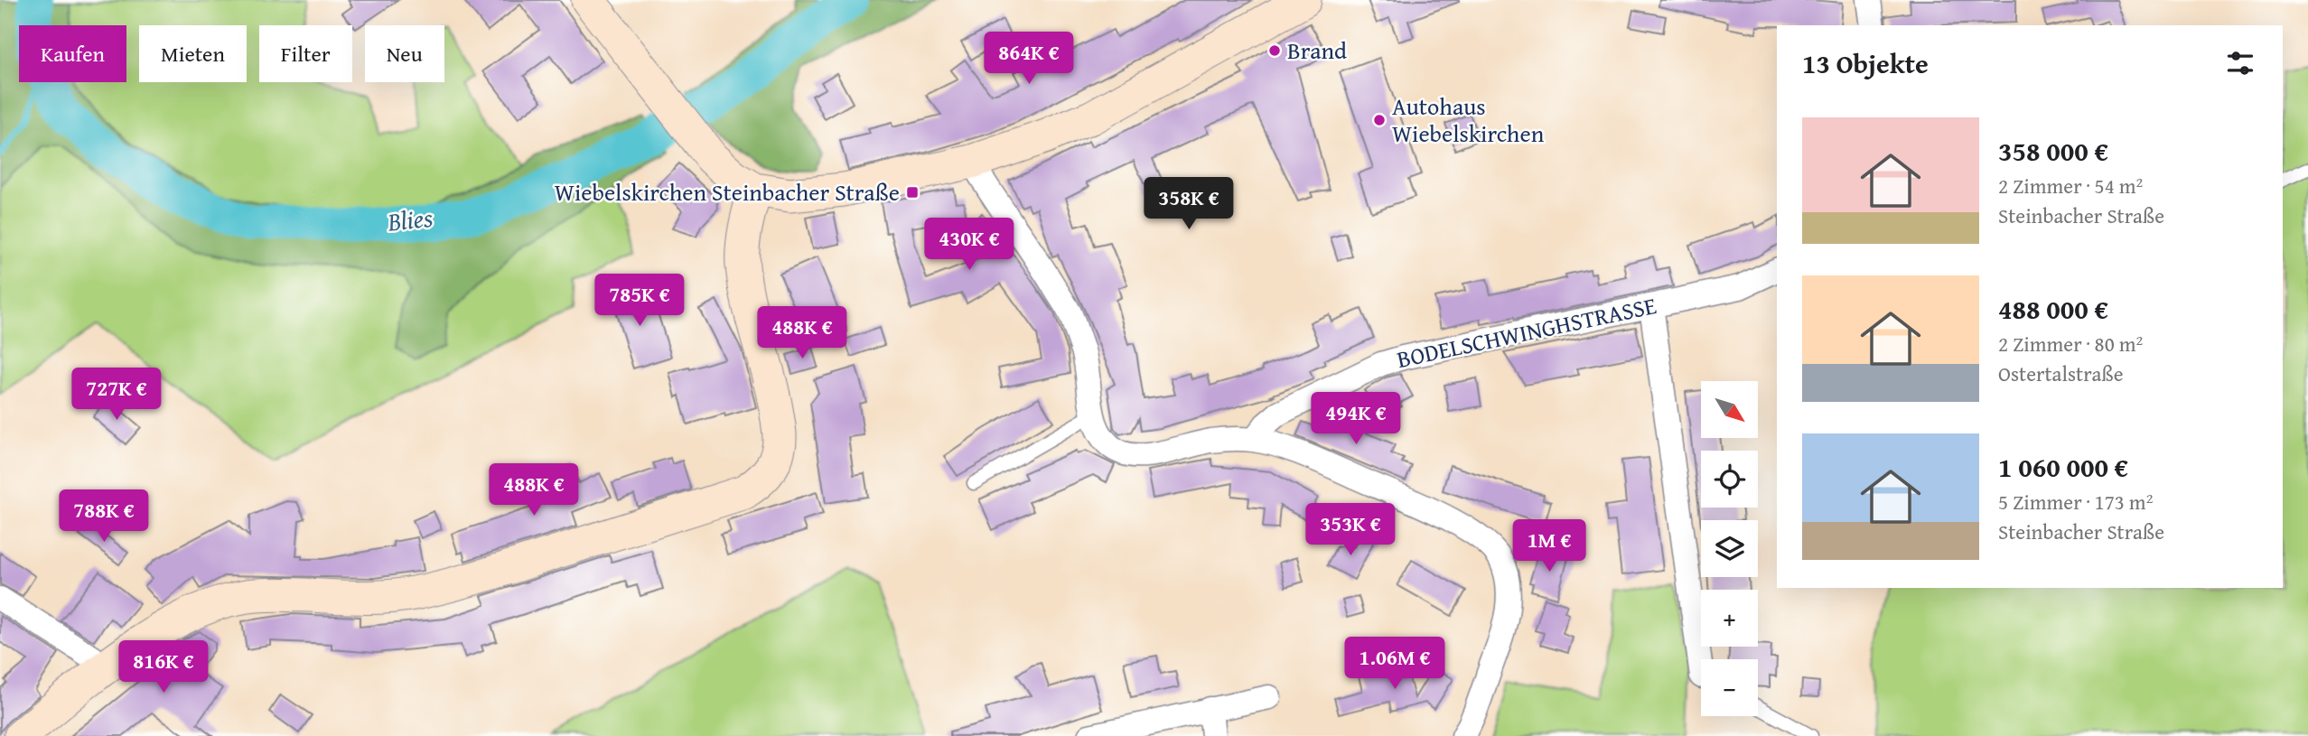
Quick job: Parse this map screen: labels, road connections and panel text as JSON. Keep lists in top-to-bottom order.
{
  "streets": {
    "street": ["BODELSCHWINGHSTRASSE"]
  },
  "water": ["Blies"],
  "places": {
    "other": ["Brand", "Autohaus Wiebelskirchen"],
    "transit": ["Wiebelskirchen Steinbacher Straße"]
  },
  "north": "bottom right",
  "page": {
    "chip": [
      "Kaufen",
      "Mieten",
      "Filter",
      "Neu"
    ],
    "heading": "13 Objekte",
    "price": [
      "864K €",
      "358K €",
      "430K €",
      "785K €",
      "488K €",
      "727K €",
      "494K €",
      "488K €",
      "788K €",
      "353K €",
      "1M €",
      "1.06M €",
      "816K €"
    ],
    "list": [
      {
        "name": "358 000 €",
        "note": "2 Zimmer · 54 m² · Steinbacher Straße"
      },
      {
        "name": "488 000 €",
        "note": "2 Zimmer · 80 m² · Ostertalstraße"
      },
      {
        "name": "1 060 000 €",
        "note": "5 Zimmer · 173 m² · Steinbacher Straße"
      }
    ],
    "map_buttons": ["+", "−"]
  }
}
